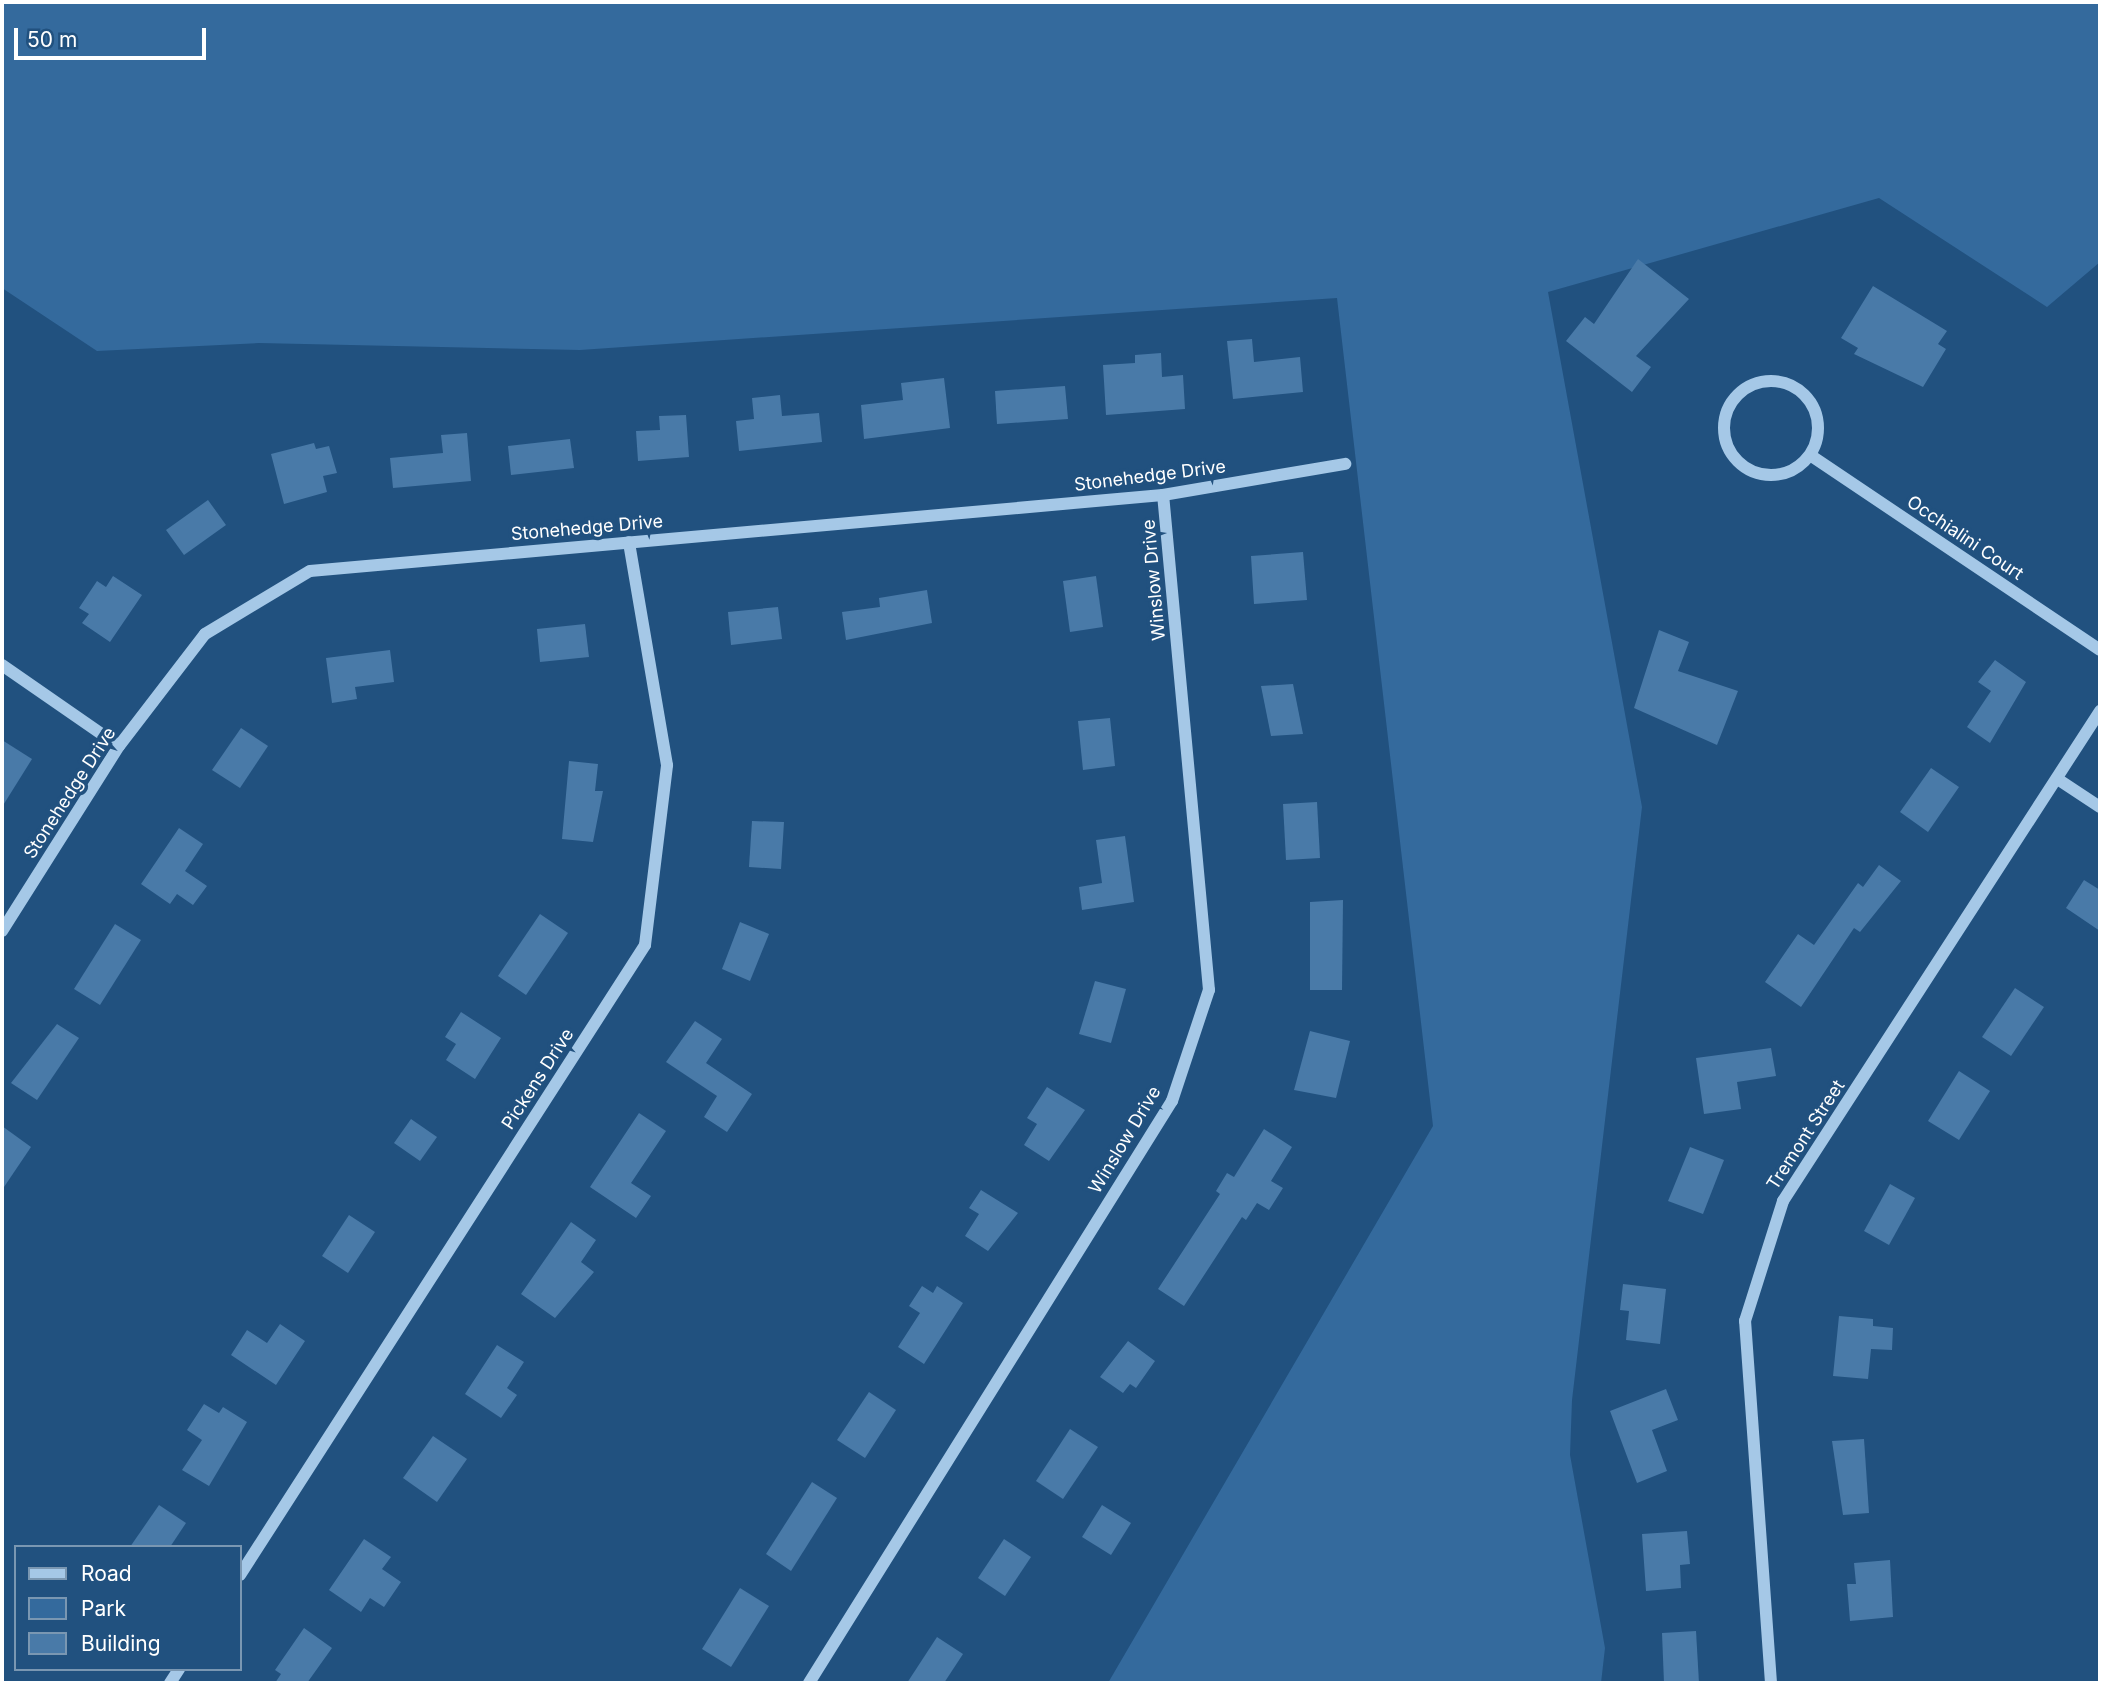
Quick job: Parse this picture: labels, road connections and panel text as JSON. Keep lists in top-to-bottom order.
{
  "streets": {
    "street": [
      "Stonehedge Drive",
      "Occhialini Court",
      "Winslow Drive",
      "Pickens Drive",
      "Tremont Street"
    ]
  },
  "crossings": [
    ["Stonehedge Drive", "Winslow Drive"],
    ["Stonehedge Drive", "Pickens Drive"]
  ],
  "legend": ["Road", "Park", "Building"],
  "scale_bar": "50 m"
}
